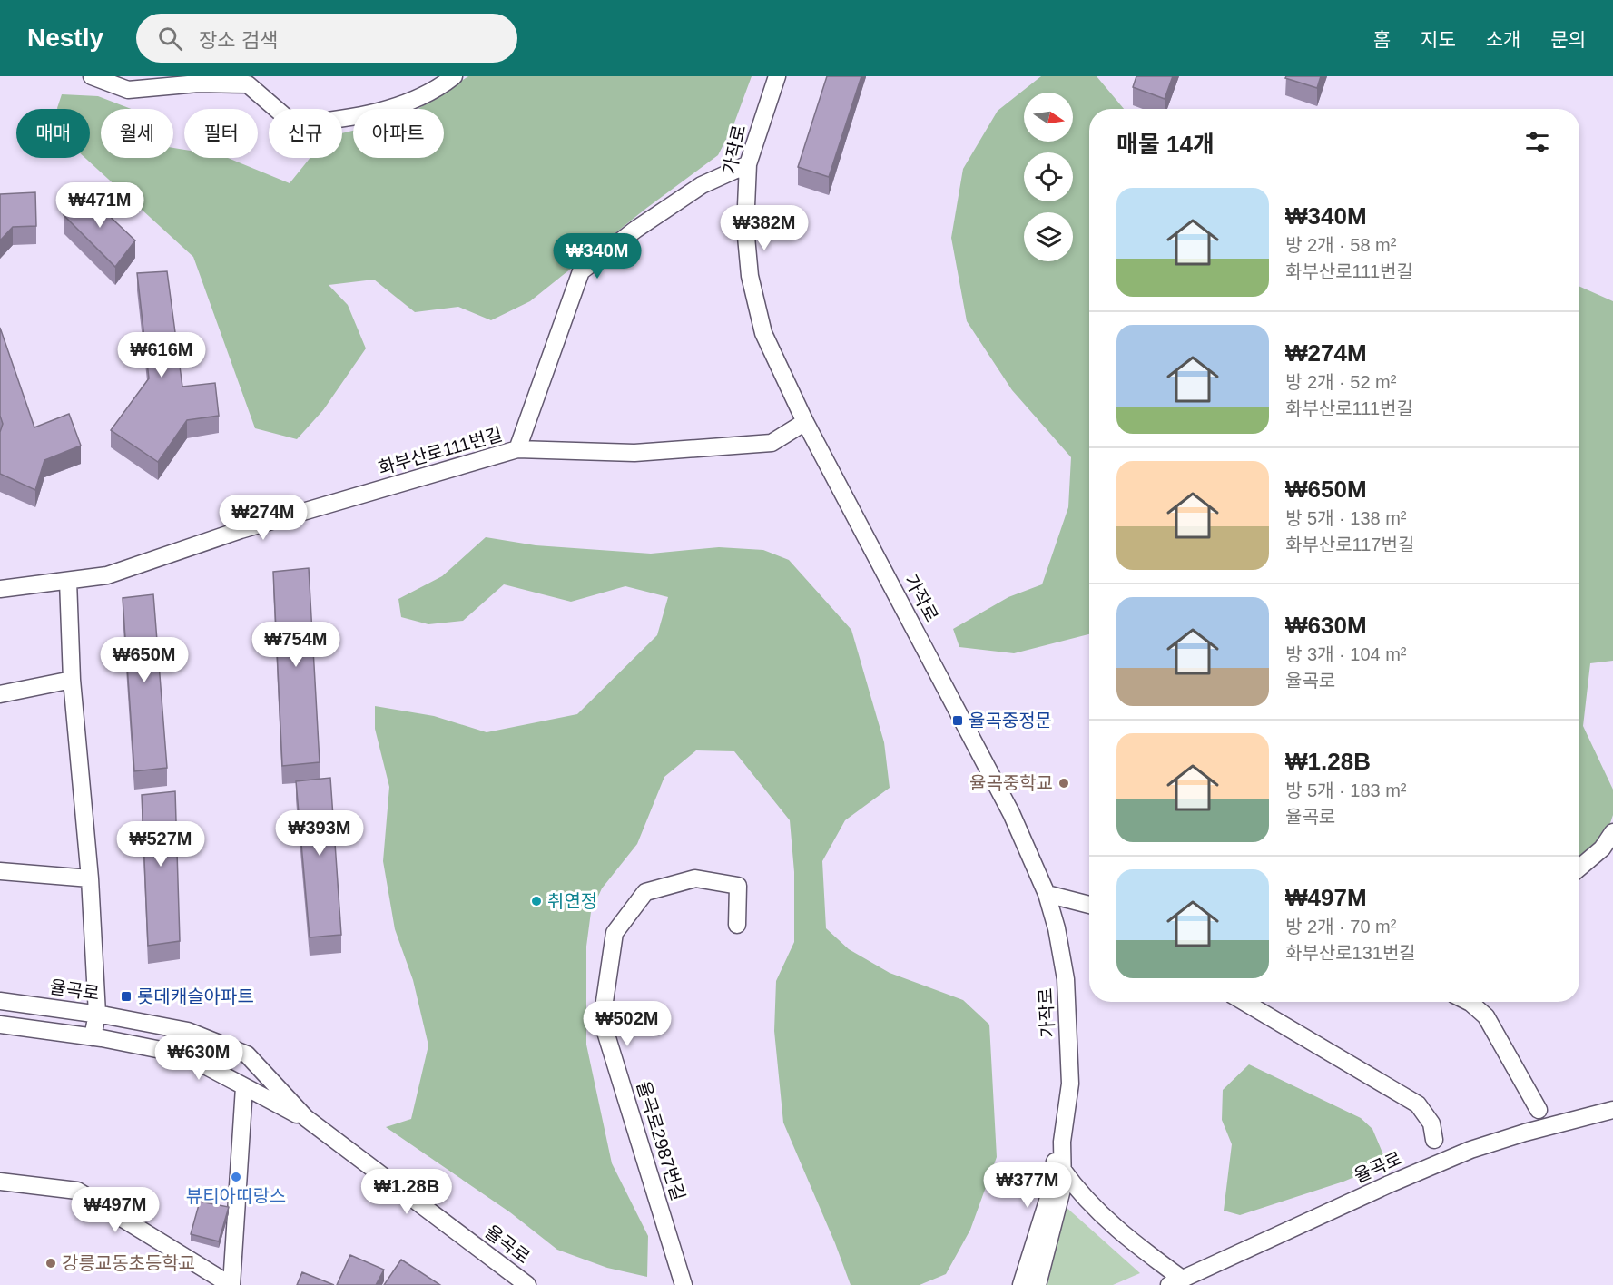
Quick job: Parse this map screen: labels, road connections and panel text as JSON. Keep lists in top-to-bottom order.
{
  "streets": {
    "street": [
      "가작로",
      "화부산로111번길",
      "율곡로",
      "율곡로2987번길"
    ]
  },
  "crossings": [
    ["가작로", "화부산로111번길"]
  ],
  "places": {
    "transit": ["율곡중정문", "롯데캐슬아파트"],
    "other": [
      "율곡중학교",
      "취연정",
      "뷰티아띠랑스",
      "강릉교동초등학교"
    ]
  },
  "north": "right",
  "page": {
    "header": "Nestly",
    "search": "장소 검색",
    "nav": [
      "홈",
      "지도",
      "소개",
      "문의"
    ],
    "chip": [
      "매매",
      "월세",
      "필터",
      "신규",
      "아파트"
    ],
    "heading": "매물 14개",
    "list": [
      {
        "name": "₩340M",
        "note": "방 2개 · 58 m² · 화부산로111번길"
      },
      {
        "name": "₩274M",
        "note": "방 2개 · 52 m² · 화부산로111번길"
      },
      {
        "name": "₩650M",
        "note": "방 5개 · 138 m² · 화부산로117번길"
      },
      {
        "name": "₩630M",
        "note": "방 3개 · 104 m² · 율곡로"
      },
      {
        "name": "₩1.28B",
        "note": "방 5개 · 183 m² · 율곡로"
      },
      {
        "name": "₩497M",
        "note": "방 2개 · 70 m² · 화부산로131번길"
      }
    ],
    "price": [
      "₩471M",
      "₩382M",
      "₩340M",
      "₩616M",
      "₩274M",
      "₩754M",
      "₩650M",
      "₩393M",
      "₩527M",
      "₩502M",
      "₩630M",
      "₩377M",
      "₩1.28B",
      "₩497M"
    ]
  }
}
